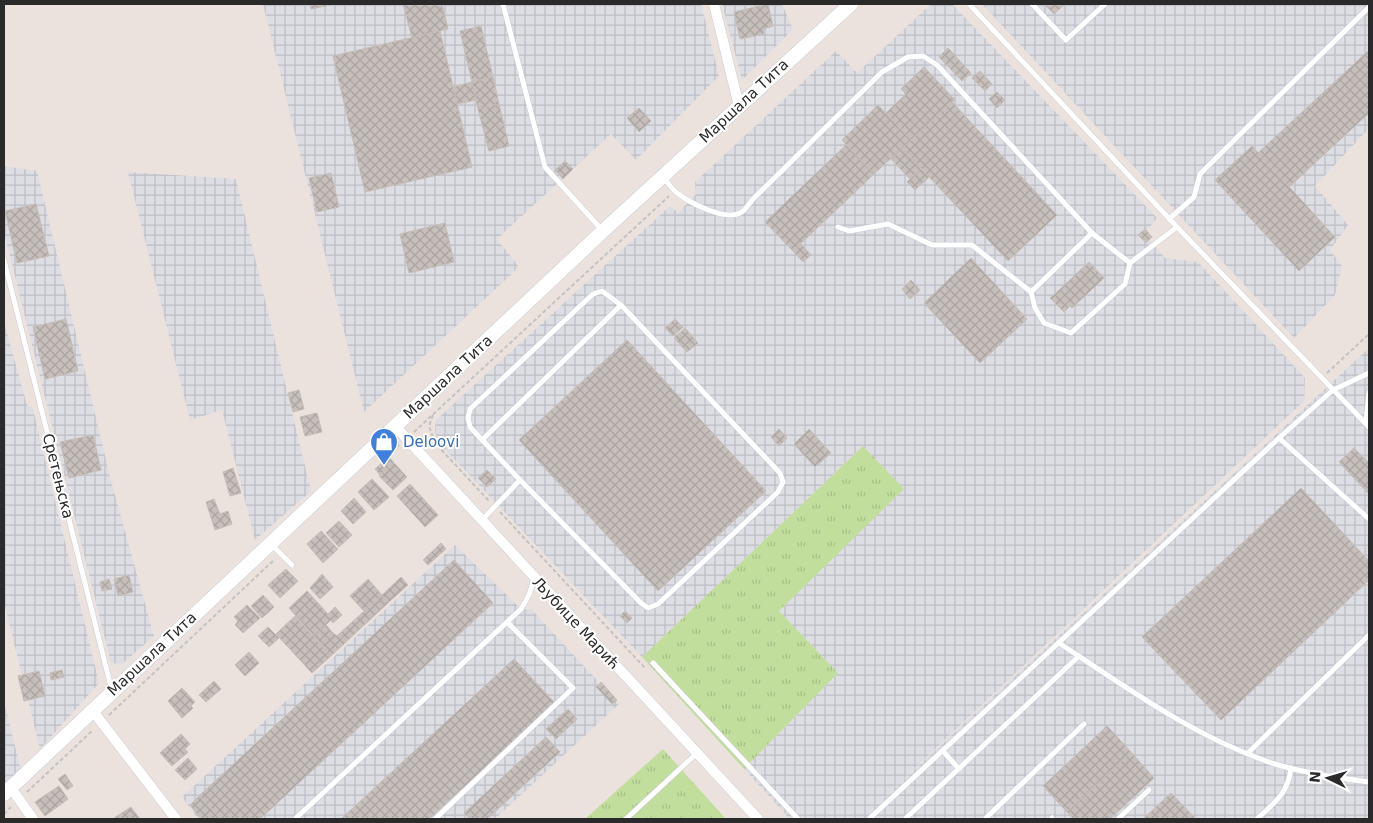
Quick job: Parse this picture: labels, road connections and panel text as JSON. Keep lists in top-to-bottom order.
{
  "streets": {
    "main road": ["Маршала Тита"],
    "street": ["Љубице Марић"],
    "lane": ["Сретењска"]
  },
  "crossings": [
    ["Маршала Тита", "Сретењска"],
    ["Маршала Тита", "Љубице Марић"]
  ],
  "places": {
    "shop": ["Deloovi"]
  },
  "north": "left"
}
